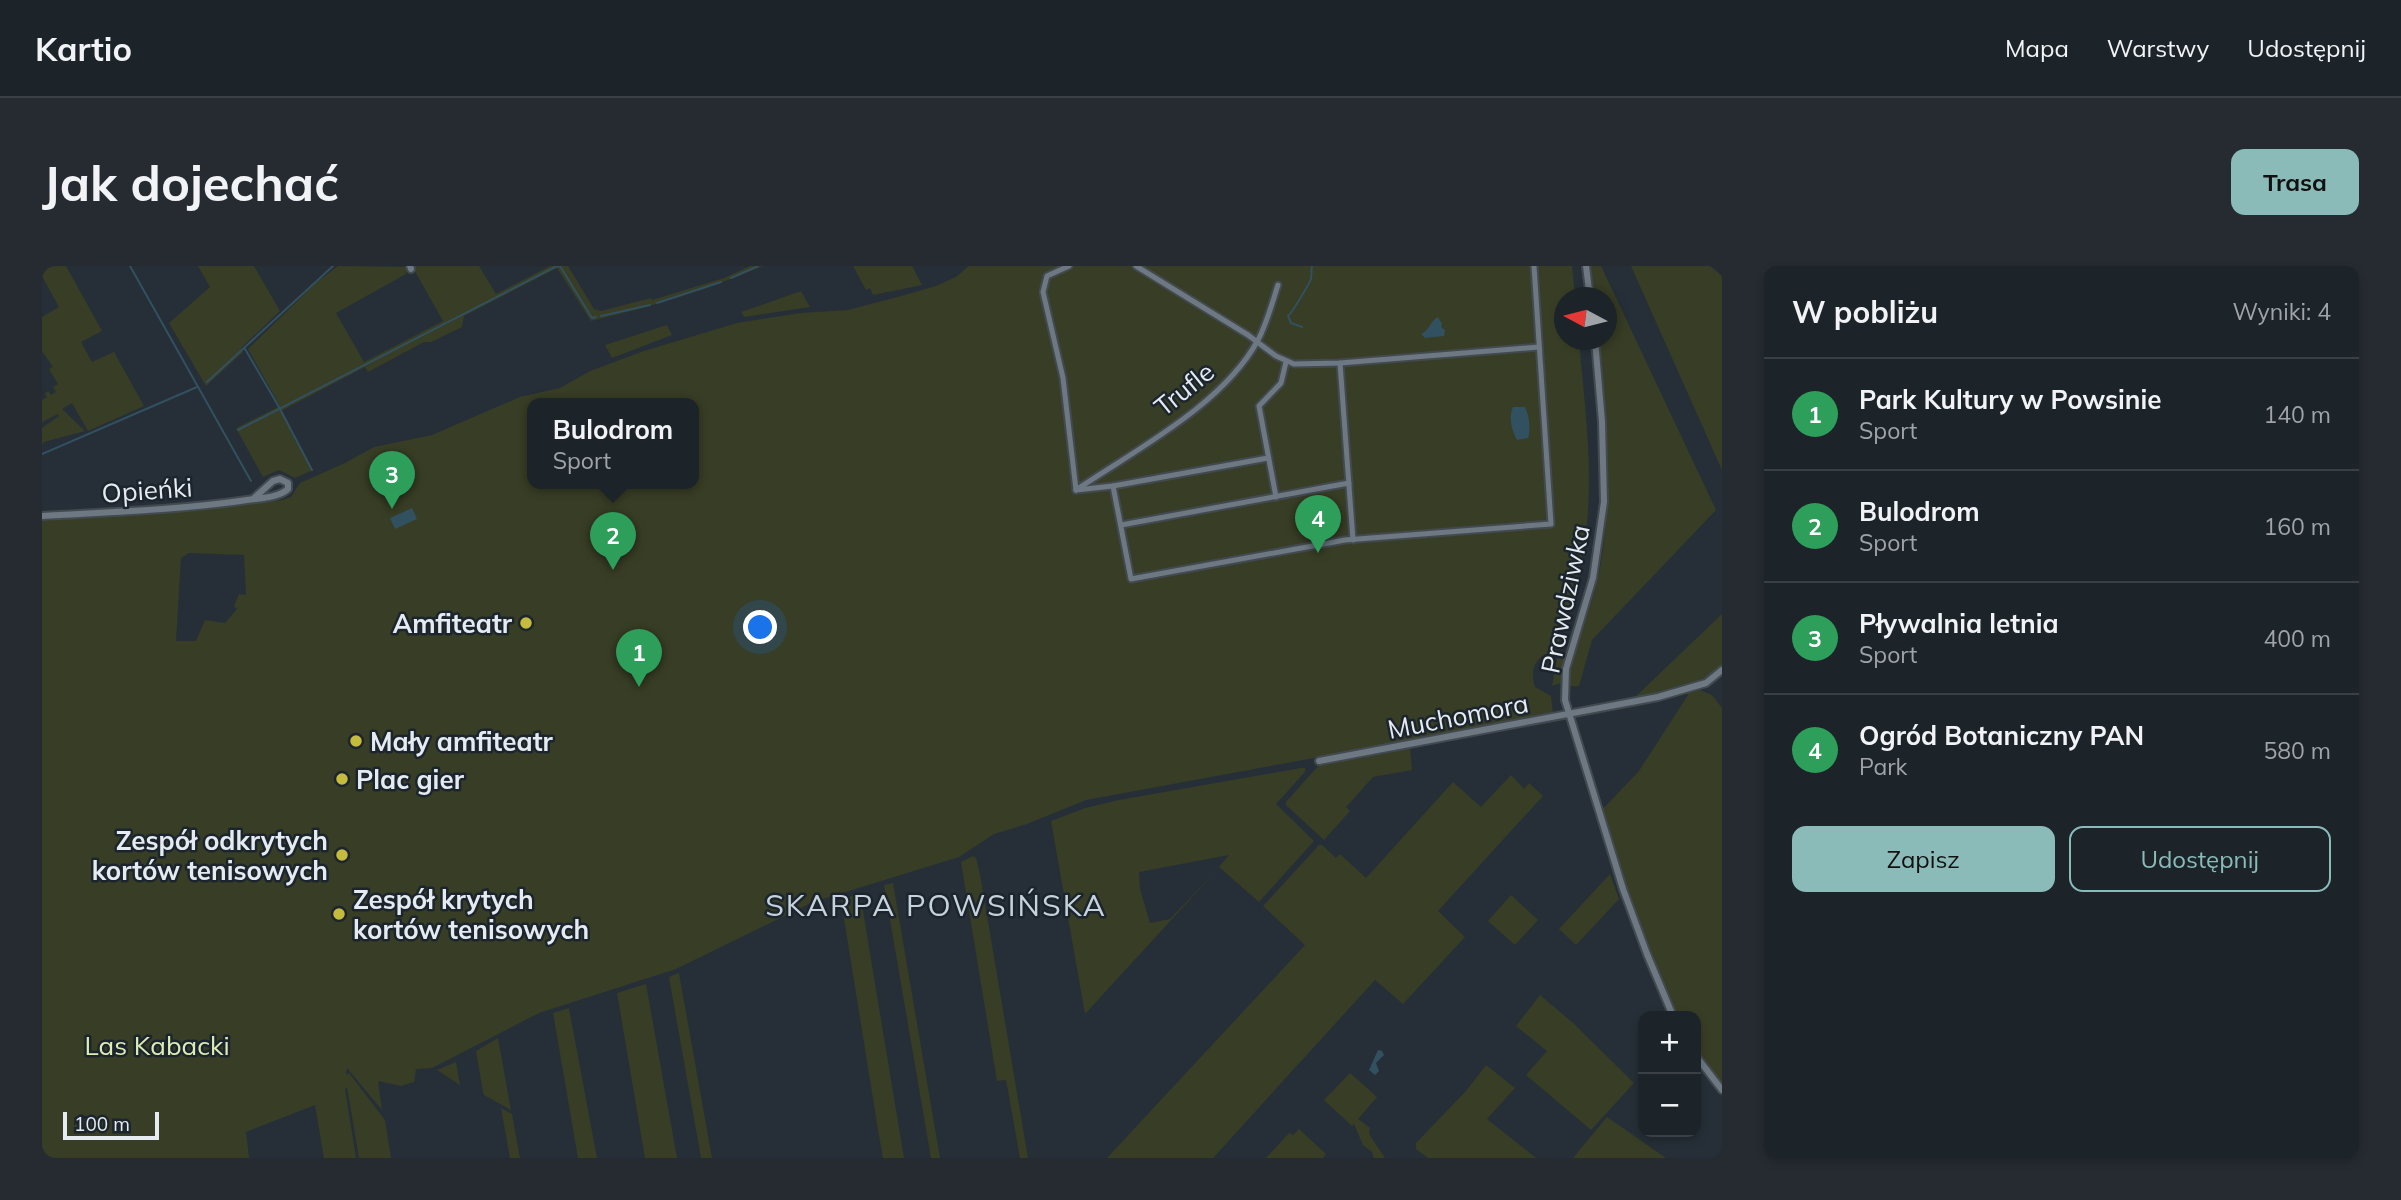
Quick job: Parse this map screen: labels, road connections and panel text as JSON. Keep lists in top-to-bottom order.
{
  "streets": {
    "street": [
      "Trufle",
      "Opieńki",
      "Prawdziwka",
      "Muchomora"
    ]
  },
  "crossings": [
    ["Prawdziwka", "Muchomora"]
  ],
  "districts": ["SKARPA POWSIŃSKA"],
  "parks": ["Las Kabacki"],
  "places": [
    "Amfiteatr",
    "Mały amfiteatr",
    "Plac gier",
    "Zespół odkrytych kortów tenisowych",
    "Zespół krytych kortów tenisowych"
  ],
  "scale_bar": "100 m",
  "north": "left",
  "page": {
    "header": "Kartio",
    "nav": ["Mapa", "Warstwy", "Udostępnij"],
    "buttons": [
      "Trasa",
      ["Zapisz", "Udostępnij"]
    ],
    "title": "Jak dojechać",
    "heading": ["W pobliżu", "Wyniki: 4"],
    "list": [
      {
        "mark": "1",
        "name": "Park Kultury w Powsinie",
        "note": "Sport",
        "value": "140 m"
      },
      {
        "mark": "2",
        "name": "Bulodrom",
        "note": "Sport",
        "value": "160 m"
      },
      {
        "mark": "3",
        "name": "Pływalnia letnia",
        "note": "Sport",
        "value": "400 m"
      },
      {
        "mark": "4",
        "name": "Ogród Botaniczny PAN",
        "note": "Park",
        "value": "580 m"
      }
    ],
    "popup": ["Bulodrom", "Sport"],
    "pins": [
      "3",
      "4",
      "2",
      "1"
    ],
    "map_buttons": ["+", "−"],
    "scale": "100 m"
  }
}
